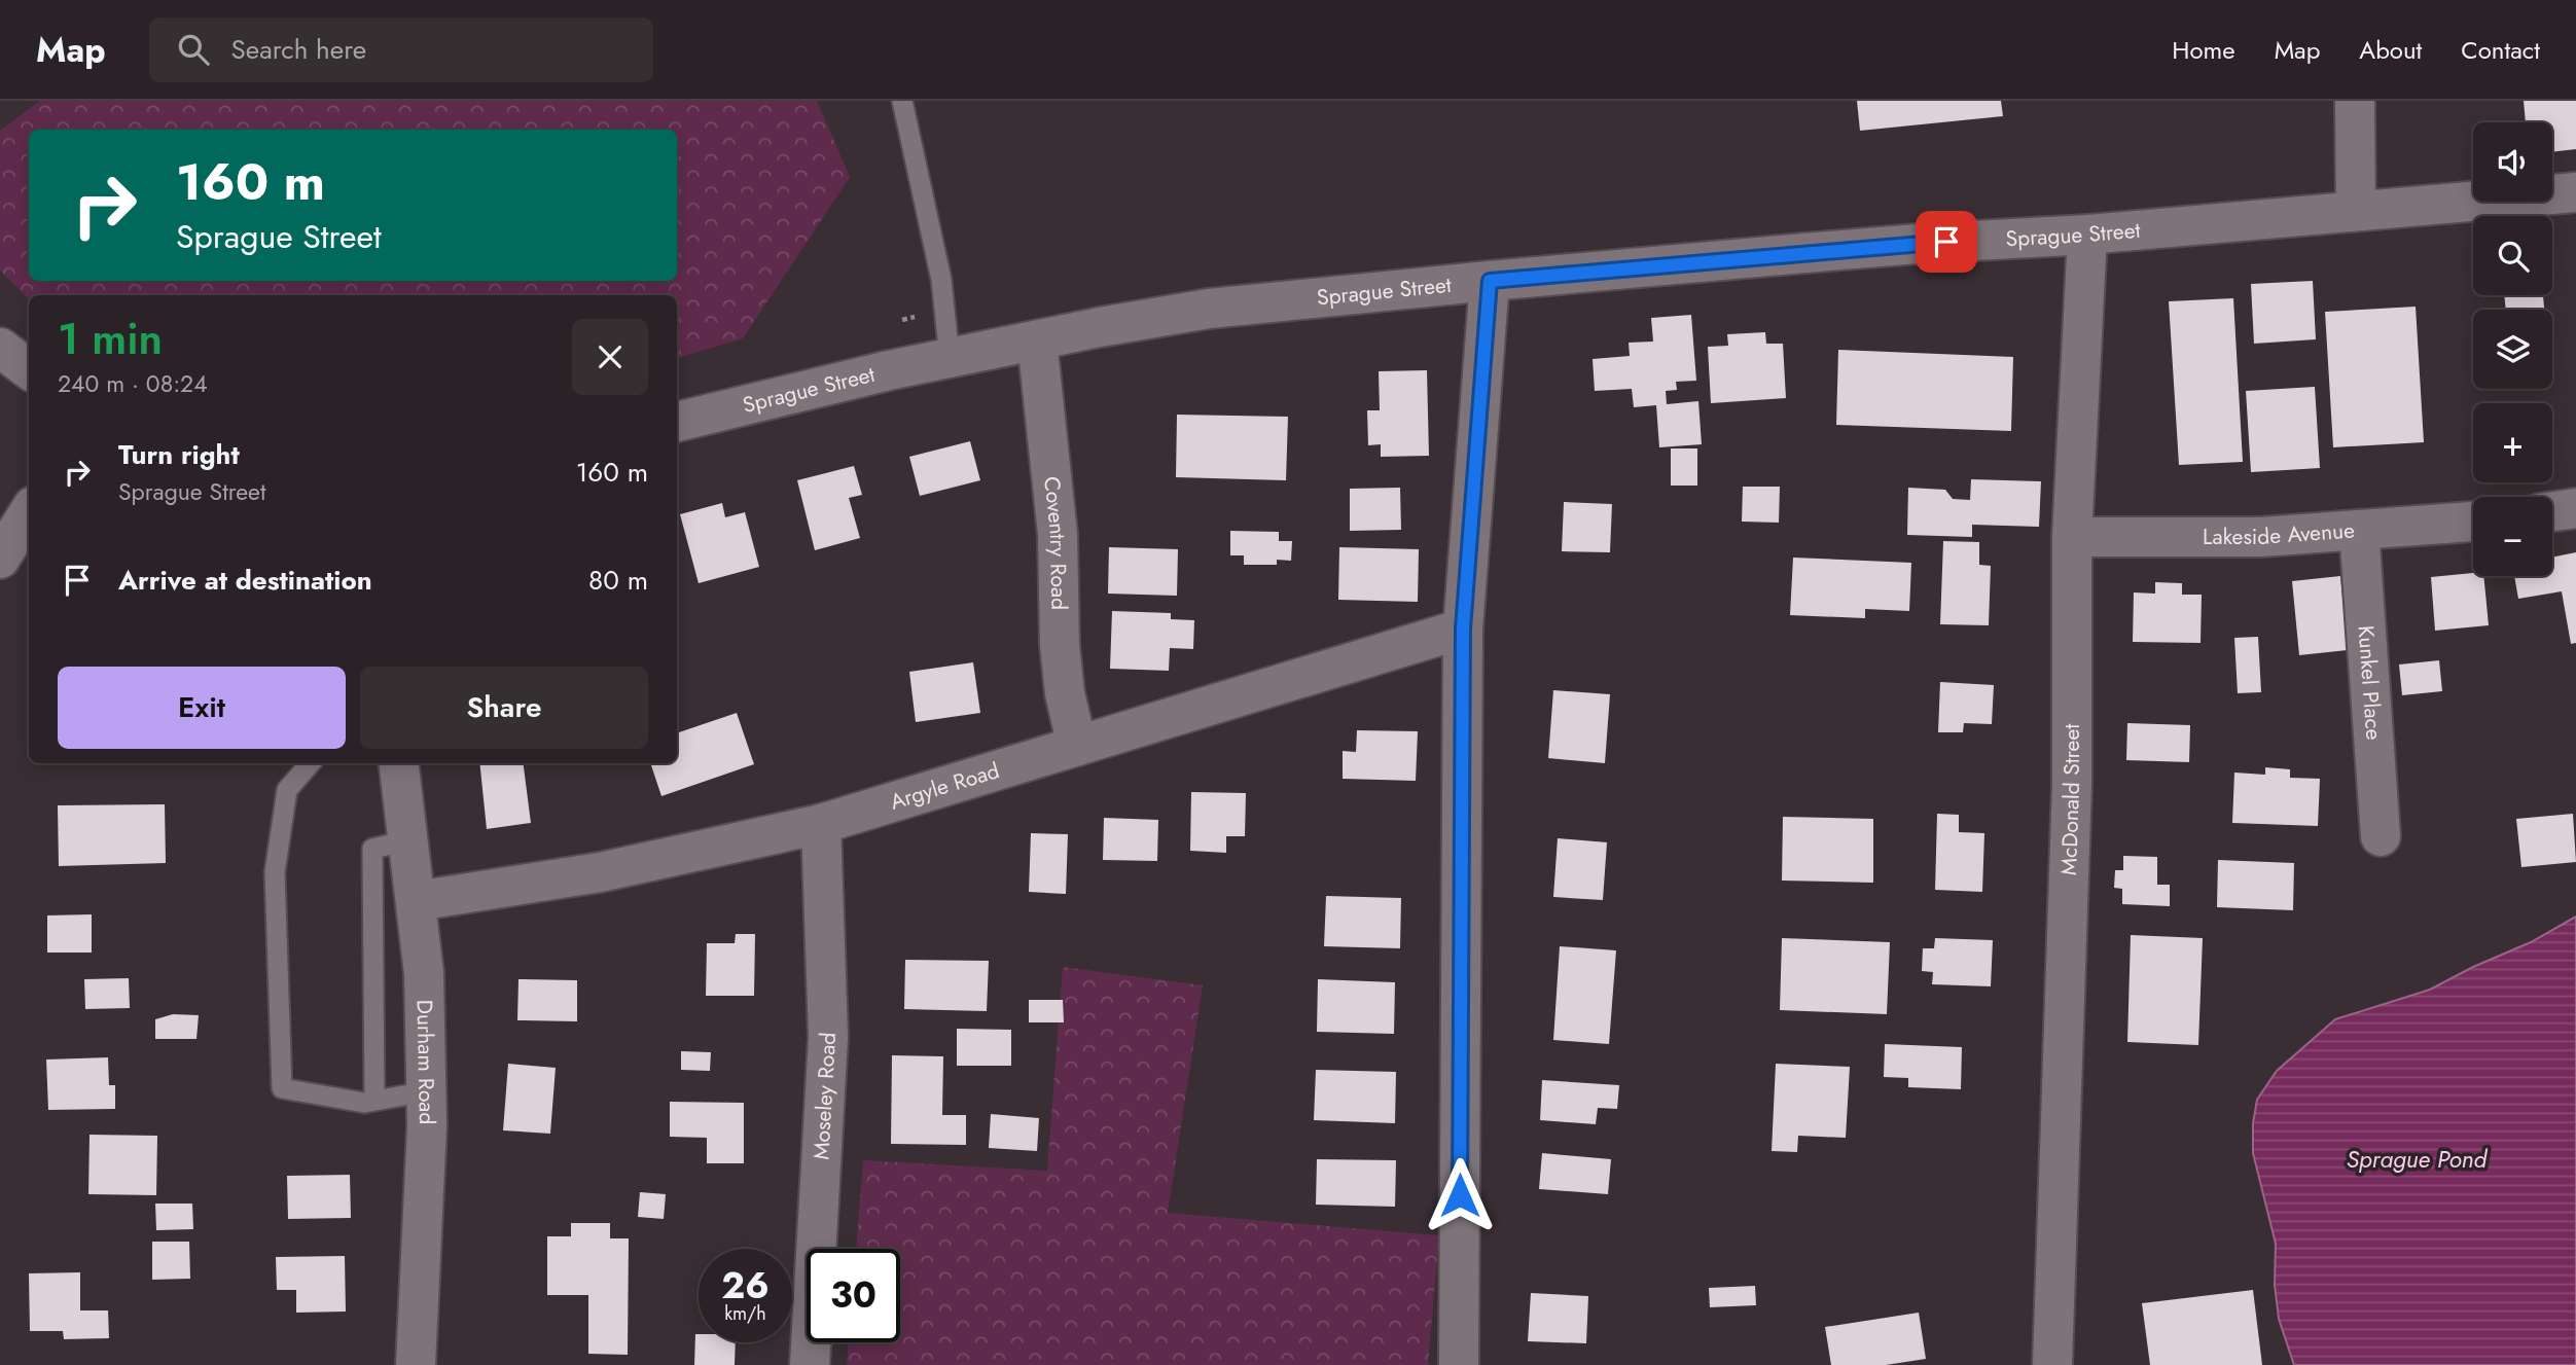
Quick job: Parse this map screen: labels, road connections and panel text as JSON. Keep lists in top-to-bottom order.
{
  "streets": {
    "street": [
      "Sprague Street",
      "Lakeside Avenue",
      "Coventry Road",
      "Kunkel Place",
      "Argyle Road",
      "McDonald Street",
      "Durham Road",
      "Moseley Road"
    ]
  },
  "crossings": [
    ["Sprague Street", "Coventry Road"],
    ["Sprague Street", "McDonald Street"],
    ["Lakeside Avenue", "Kunkel Place"],
    ["Lakeside Avenue", "McDonald Street"],
    ["Coventry Road", "Argyle Road"],
    ["Argyle Road", "Durham Road"],
    ["Argyle Road", "Moseley Road"]
  ],
  "water": ["Sprague Pond"],
  "page": {
    "header": "Map",
    "search": "Search here",
    "nav": [
      "Home",
      "Map",
      "About",
      "Contact"
    ],
    "map_buttons": ["+", "−"],
    "turn": ["160 m", "Sprague Street"],
    "heading": ["1 min", "240 m · 08:24"],
    "list": [
      {
        "name": "Turn right",
        "note": "Sprague Street",
        "value": "160 m"
      },
      {
        "name": "Arrive at destination",
        "value": "80 m"
      }
    ],
    "buttons": ["Exit", "Share"],
    "speed": "26 km/h",
    "limit": "30"
  }
}
